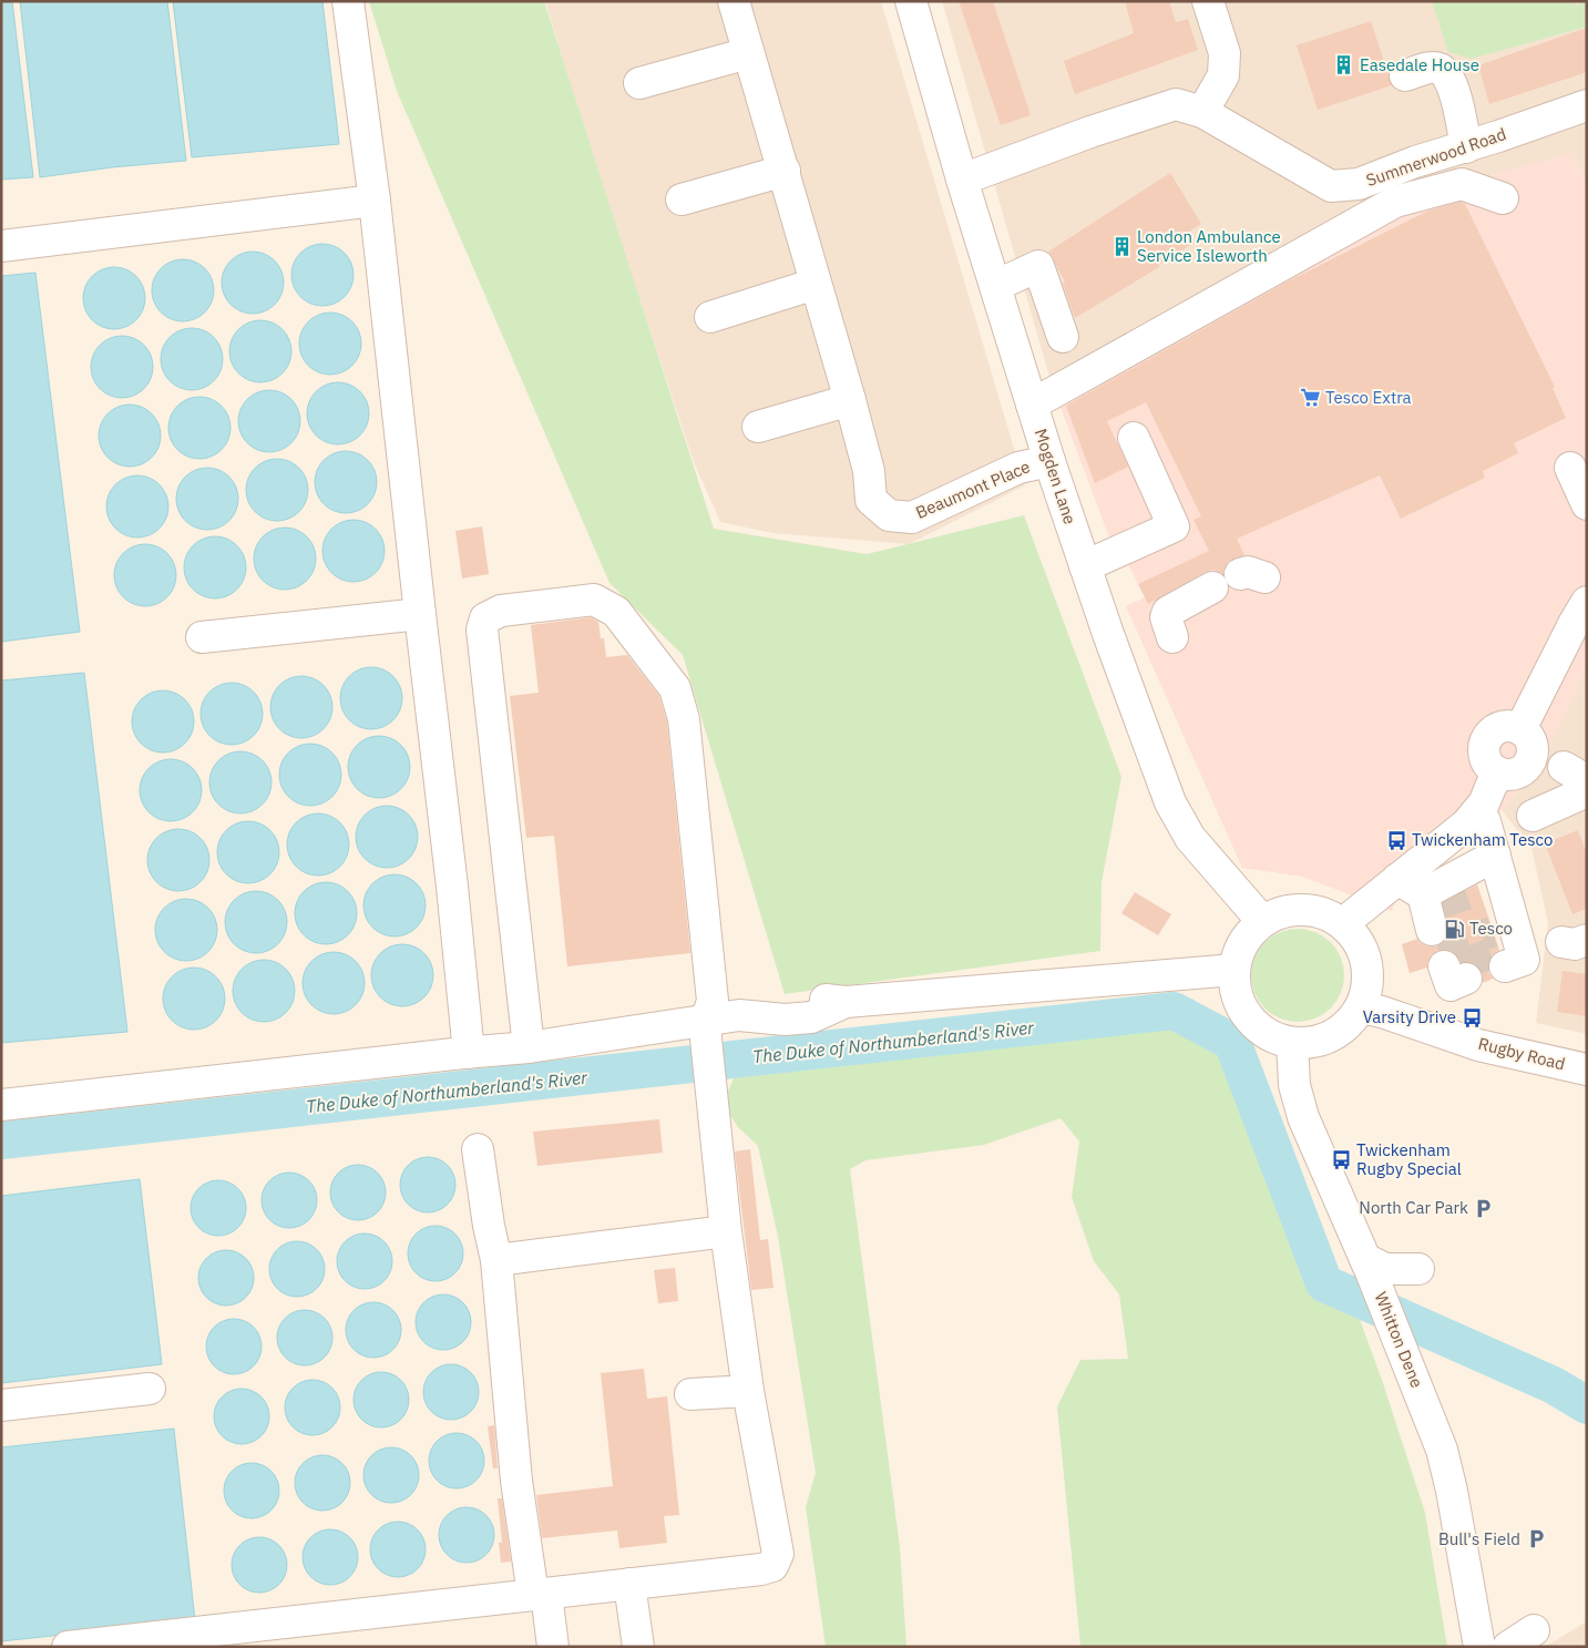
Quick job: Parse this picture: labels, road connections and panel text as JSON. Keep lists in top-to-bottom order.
{
  "streets": {
    "street": [
      "Summerwood Road",
      "Mogden Lane",
      "Beaumont Place",
      "Rugby Road",
      "Whitton Dene"
    ]
  },
  "crossings": [
    ["Summerwood Road", "Mogden Lane"],
    ["Mogden Lane", "Beaumont Place"],
    ["Mogden Lane", "Rugby Road"],
    ["Mogden Lane", "Whitton Dene"],
    ["Rugby Road", "Whitton Dene"]
  ],
  "water": ["The Duke of Northumberland's River"],
  "places": {
    "building": ["Easedale House", "London Ambulance Service Isleworth"],
    "supermarket": ["Tesco Extra"],
    "bus stop": ["Twickenham Tesco", "Varsity Drive", "Twickenham Rugby Special"],
    "fuel station": ["Tesco"],
    "parking": ["North Car Park", "Bull's Field"]
  }
}
